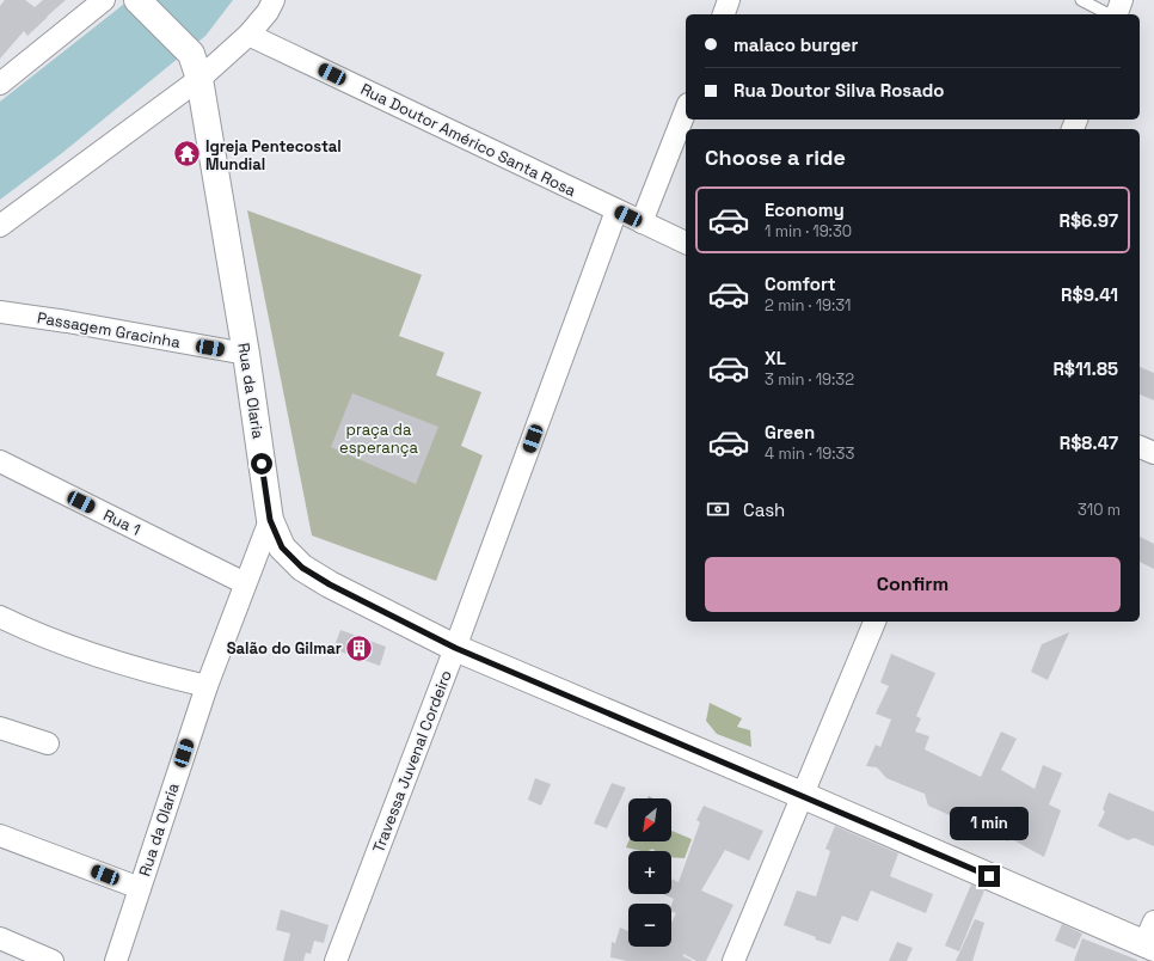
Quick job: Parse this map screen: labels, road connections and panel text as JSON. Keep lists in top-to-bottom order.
{
  "streets": {
    "street": [
      "Rua Doutor Américo Santa Rosa",
      "Passagem Gracinha",
      "Rua da Olaria",
      "Rua 1",
      "Travessa Juvenal Cordeiro"
    ]
  },
  "crossings": [
    ["Rua Doutor Américo Santa Rosa", "Travessa Juvenal Cordeiro"],
    ["Passagem Gracinha", "Rua da Olaria"],
    ["Rua da Olaria", "Rua 1"]
  ],
  "parks": ["praça da esperança"],
  "places": {
    "temple": ["Igreja Pentecostal Mundial"],
    "building": ["Salão do Gilmar"]
  },
  "north": "bottom left",
  "page": {
    "banner": ["malaco burger", "Rua Doutor Silva Rosado"],
    "heading": "Choose a ride",
    "list": [
      {
        "name": "Economy",
        "note": "1 min · 19:30",
        "value": "R$6.97"
      },
      {
        "name": "Comfort",
        "note": "2 min · 19:31",
        "value": "R$9.41"
      },
      {
        "name": "XL",
        "note": "3 min · 19:32",
        "value": "R$11.85"
      },
      {
        "name": "Green",
        "note": "4 min · 19:33",
        "value": "R$8.47"
      }
    ],
    "pay": ["Cash", "310 m"],
    "buttons": "Confirm",
    "map_buttons": ["+", "−"],
    "bubble": "1 min"
  }
}
